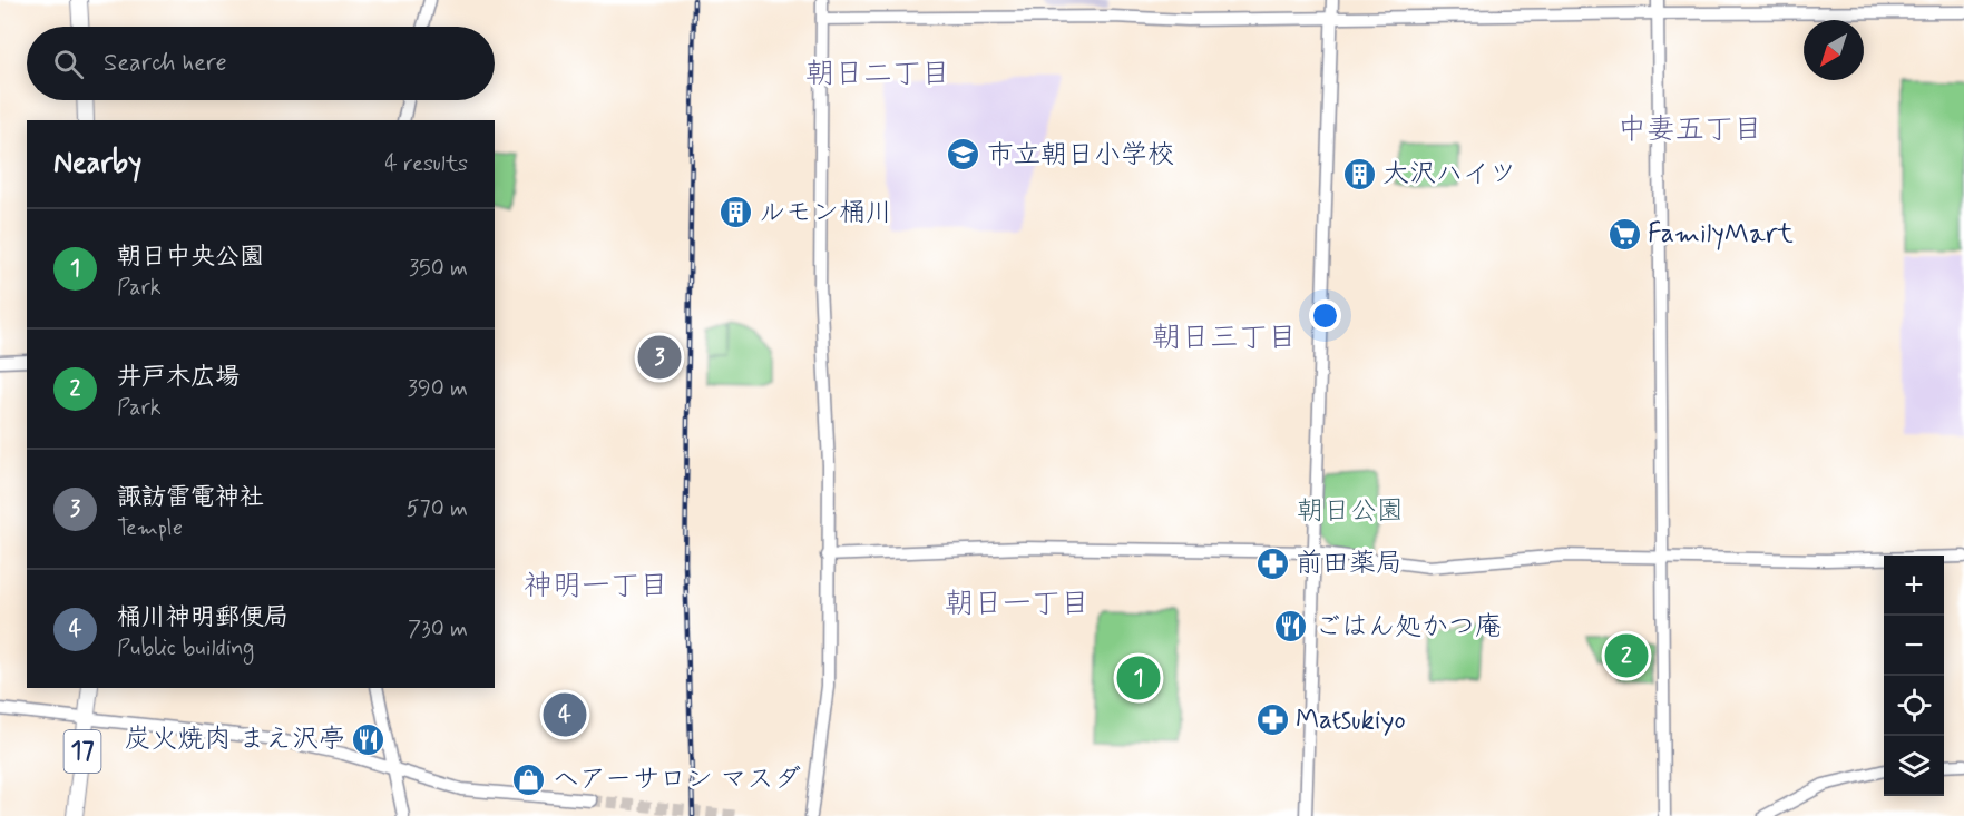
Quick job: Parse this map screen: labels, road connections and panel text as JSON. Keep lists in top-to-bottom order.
{
  "streets": {
    "highway": ["17"]
  },
  "districts": [
    "朝日二丁目",
    "中妻五丁目",
    "朝日三丁目",
    "神明一丁目",
    "朝日一丁目"
  ],
  "parks": ["朝日公園"],
  "places": {
    "school or university": ["市立朝日小学校"],
    "building": ["大沢ハイツ", "ルモン桶川"],
    "supermarket": ["FamilyMart"],
    "pharmacy": ["前田薬局", "Matsukiyo"],
    "restaurant": ["ごはん処かつ庵", "炭火焼肉 まえ沢亭"],
    "shop": ["ヘアーサロン マスダ"]
  },
  "north": "bottom left",
  "page": {
    "search": "Search here",
    "heading": ["Nearby", "4 results"],
    "list": [
      {
        "mark": "1",
        "name": "朝日中央公園",
        "note": "Park",
        "value": "350 m"
      },
      {
        "mark": "2",
        "name": "井戸木広場",
        "note": "Park",
        "value": "390 m"
      },
      {
        "mark": "3",
        "name": "諏訪雷電神社",
        "note": "Temple",
        "value": "570 m"
      },
      {
        "mark": "4",
        "name": "桶川神明郵便局",
        "note": "Public building",
        "value": "730 m"
      }
    ],
    "pins": [
      "3",
      "2",
      "1",
      "4"
    ],
    "map_buttons": ["+", "−"]
  }
}
